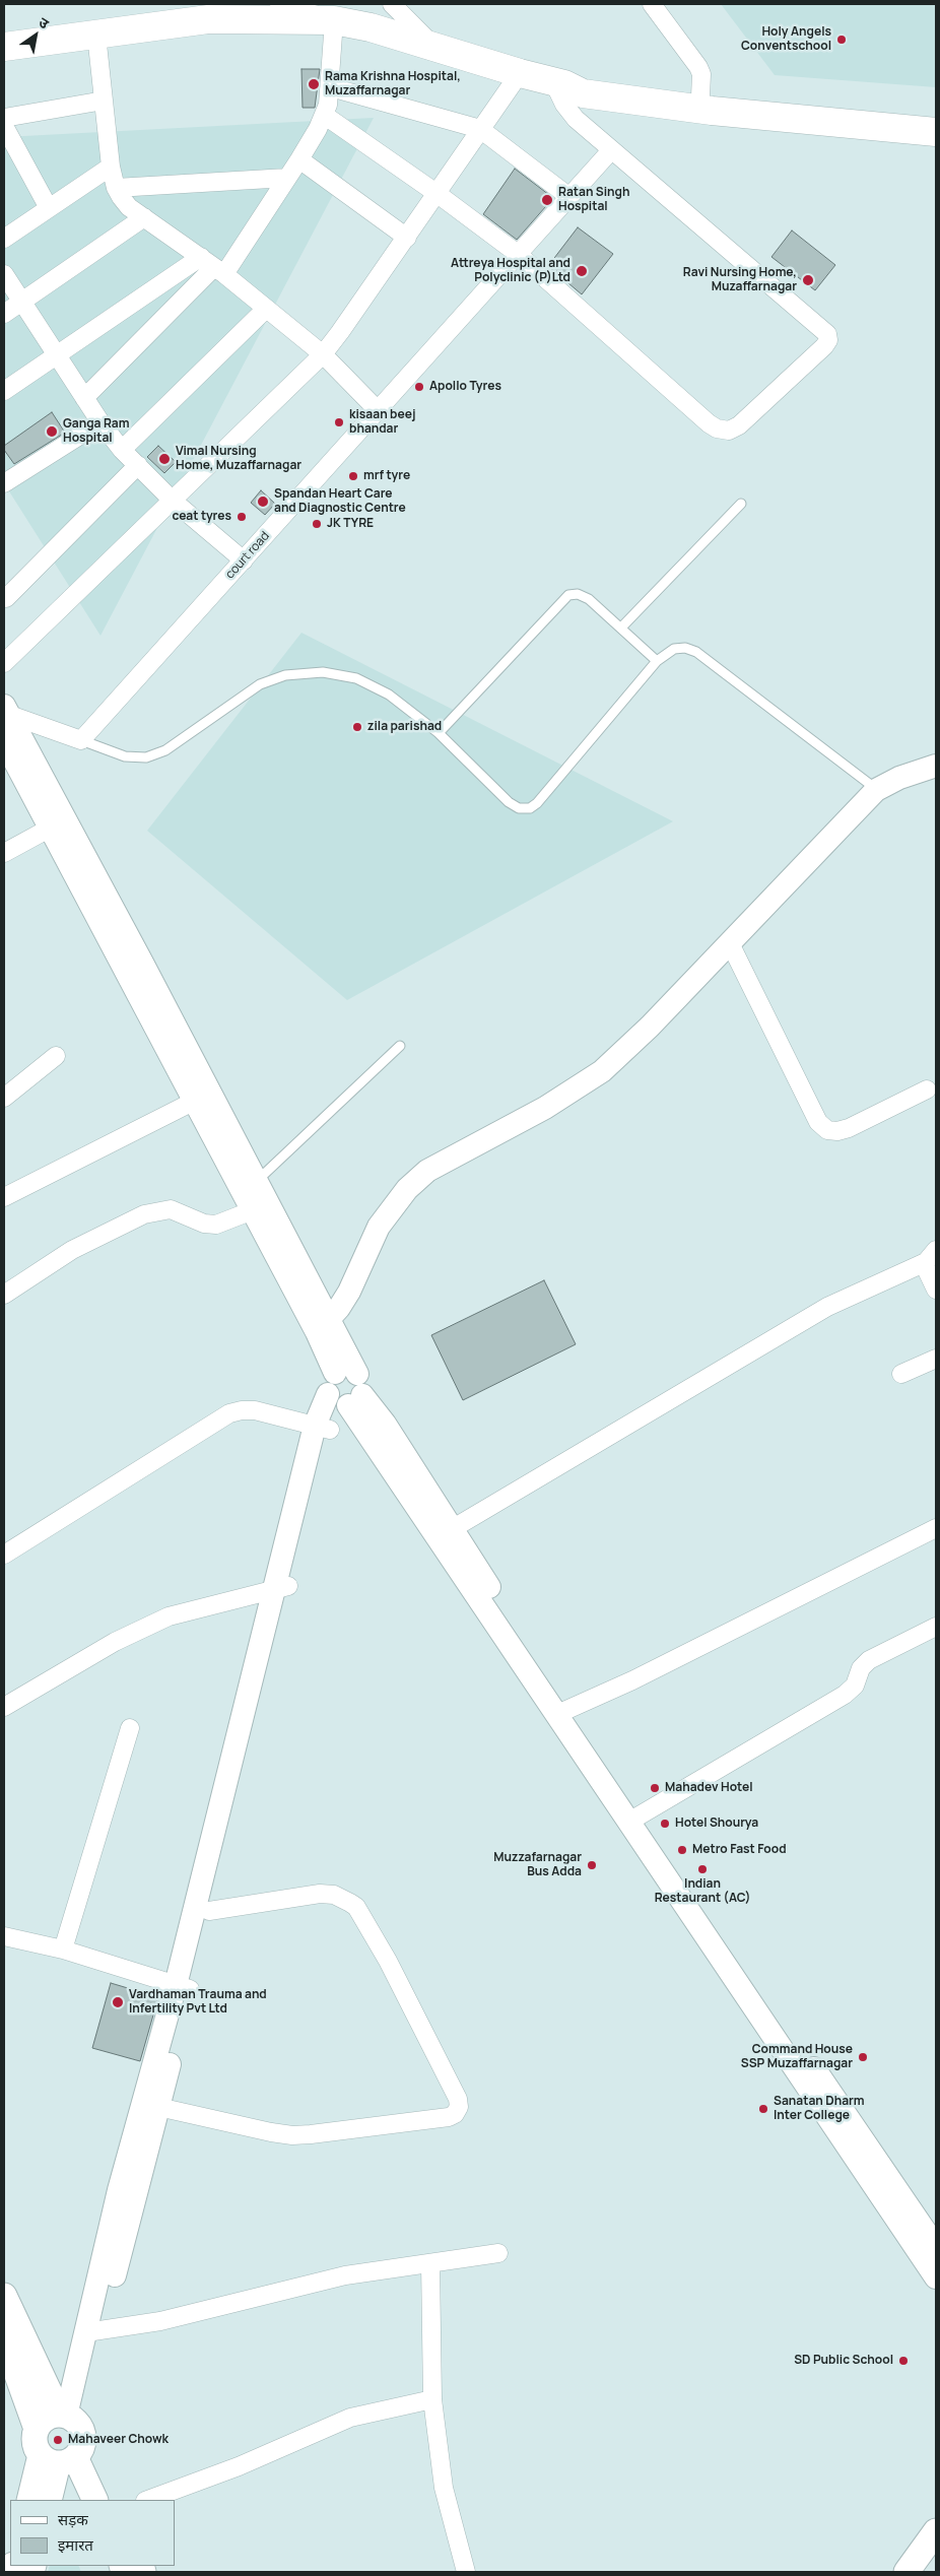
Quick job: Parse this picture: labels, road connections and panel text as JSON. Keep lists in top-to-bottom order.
{
  "streets": {
    "street": ["court road"]
  },
  "places": [
    "Holy Angels Conventschool",
    "Rama Krishna Hospital, Muzaffarnagar",
    "Ratan Singh Hospital",
    "Attreya Hospital and Polyclinic (P)Ltd",
    "Ravi Nursing Home, Muzaffarnagar",
    "Apollo Tyres",
    "kisaan beej bhandar",
    "Ganga Ram Hospital",
    "Vimal Nursing Home, Muzaffarnagar",
    "mrf tyre",
    "Spandan Heart Care and Diagnostic Centre",
    "ceat tyres",
    "JK TYRE",
    "zila parishad",
    "Mahadev Hotel",
    "Hotel Shourya",
    "Metro Fast Food",
    "Muzzafarnagar Bus Adda",
    "Indian Restaurant (AC)",
    "Vardhaman Trauma and Infertility Pvt Ltd",
    "Command House SSP Muzaffarnagar",
    "Sanatan Dharm Inter College",
    "SD Public School",
    "Mahaveer Chowk"
  ],
  "legend": ["सड़क", "इमारत"],
  "north": "top right"
}
